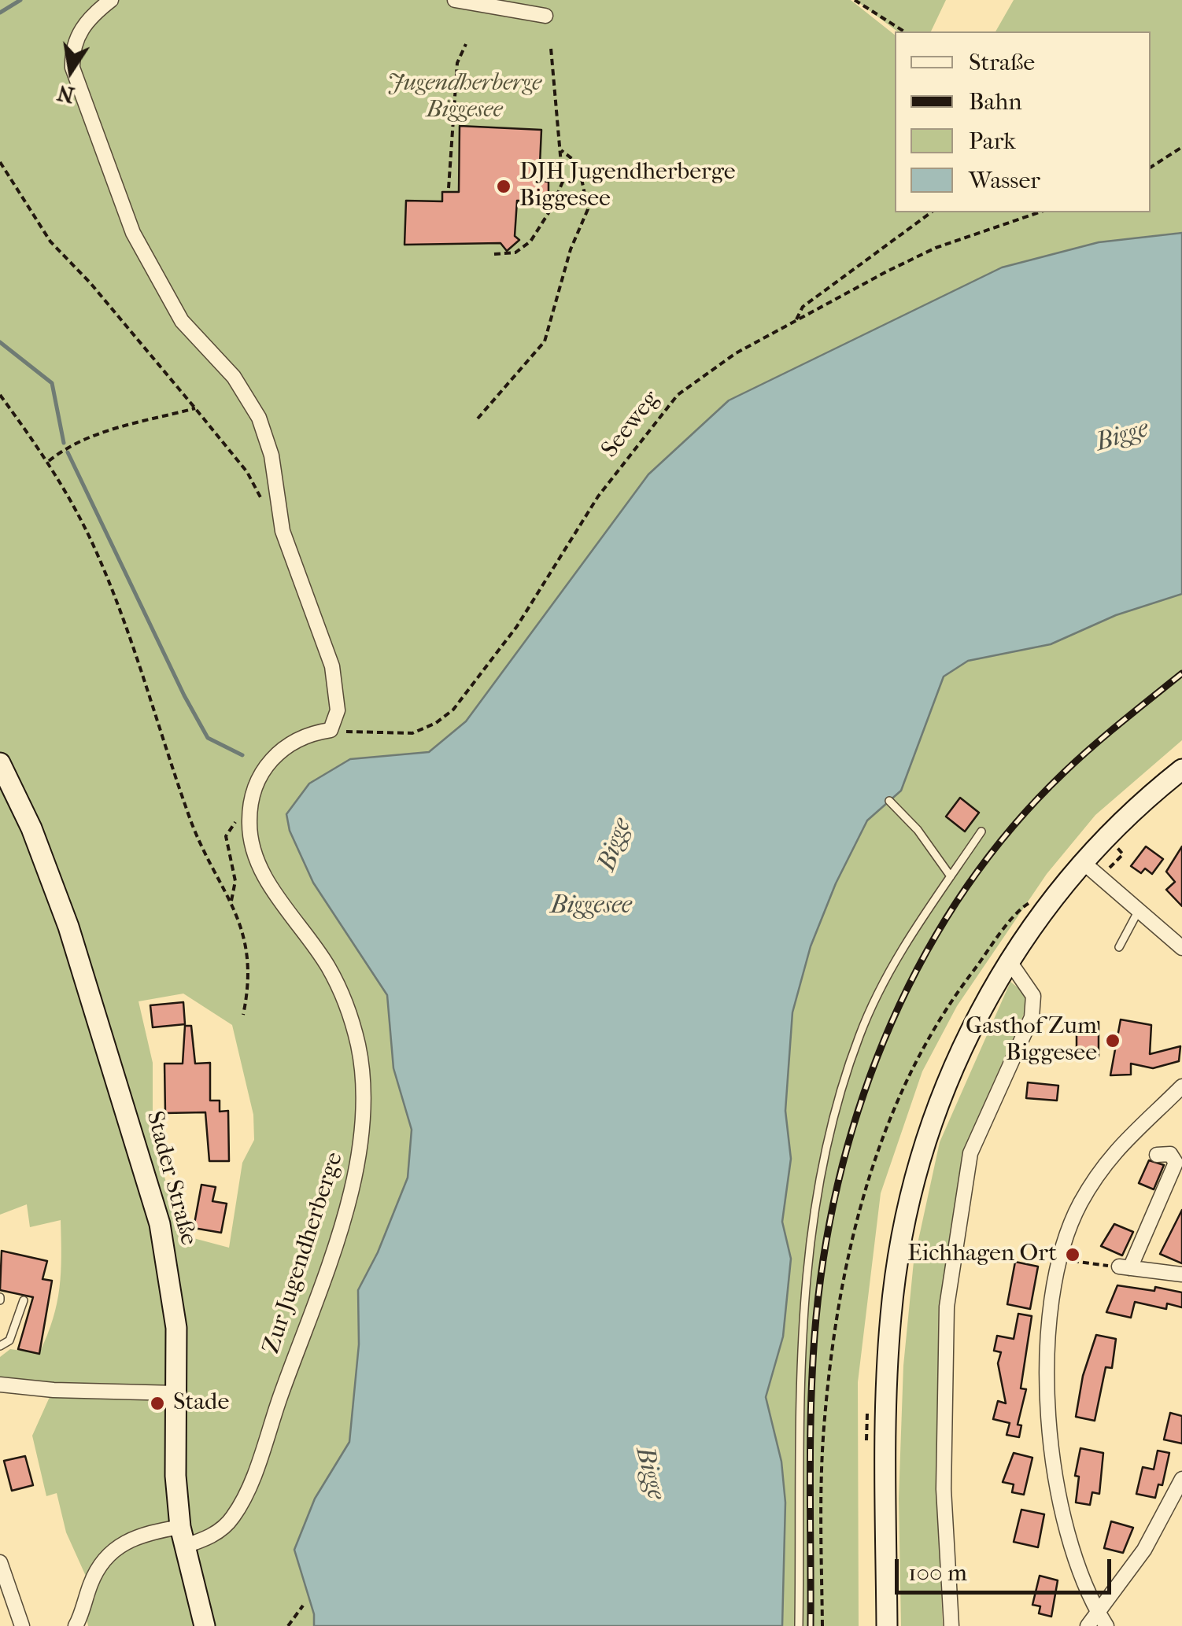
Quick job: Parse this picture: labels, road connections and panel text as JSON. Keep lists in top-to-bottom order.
{
  "streets": {
    "main road": ["Stader Straße"],
    "street": ["Zur Jugendherberge"],
    "path": ["Seeweg"]
  },
  "crossings": [
    ["Seeweg", "Zur Jugendherberge"],
    ["Stader Straße", "Zur Jugendherberge"]
  ],
  "water": ["Bigge", "Biggesee"],
  "parks": ["Jugendherberge Biggesee"],
  "places": [
    "DJH Jugendherberge Biggesee",
    "Gasthof Zum Biggesee",
    "Eichhagen Ort",
    "Stade"
  ],
  "legend": [
    "Straße",
    "Bahn",
    "Park",
    "Wasser"
  ],
  "scale_bar": "100 m",
  "north": "bottom"
}
